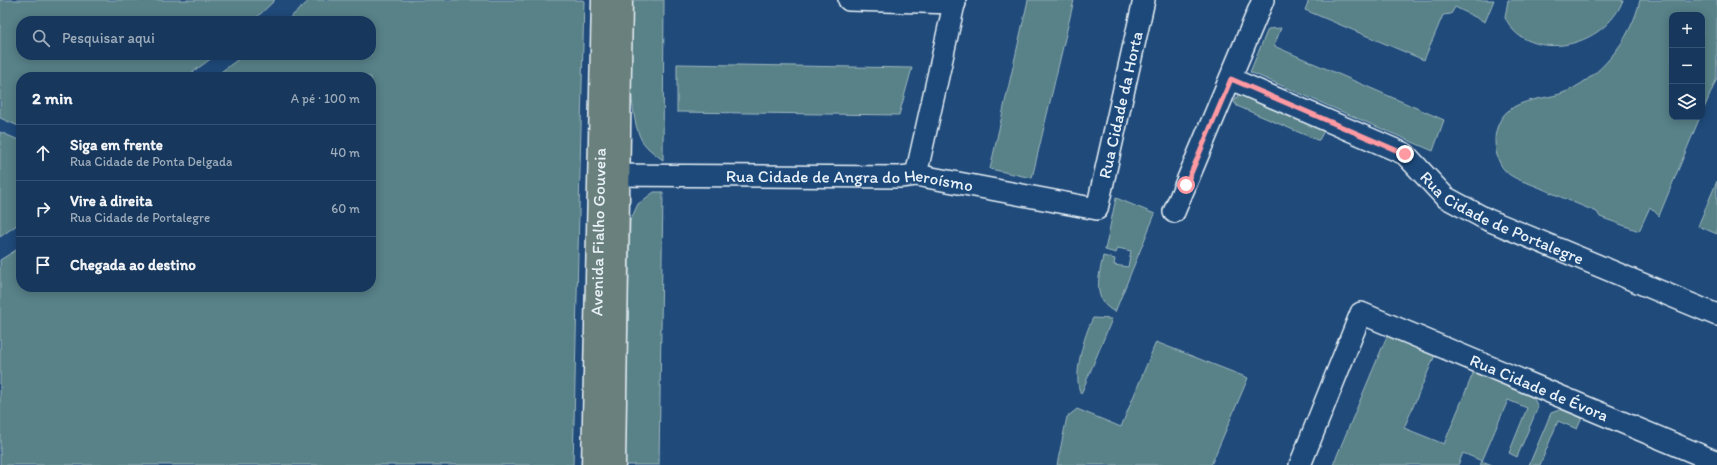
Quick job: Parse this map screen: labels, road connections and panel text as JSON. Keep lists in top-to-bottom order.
{
  "streets": {
    "main road": ["Avenida Fialho Gouveia"],
    "street": [
      "Rua Cidade da Horta",
      "Rua Cidade de Angra do Heroísmo",
      "Rua Cidade de Portalegre",
      "Rua Cidade de Évora"
    ]
  },
  "crossings": [
    ["Rua Cidade da Horta", "Rua Cidade de Angra do Heroísmo"],
    ["Rua Cidade de Angra do Heroísmo", "Avenida Fialho Gouveia"]
  ],
  "page": {
    "map_buttons": ["+", "−"],
    "search": "Pesquisar aqui",
    "heading": ["2 min", "A pé · 100 m"],
    "list": [
      ["Siga em frente", "Rua Cidade de Ponta Delgada", "40 m"],
      ["Vire à direita", "Rua Cidade de Portalegre", "60 m"],
      "Chegada ao destino"
    ]
  }
}
